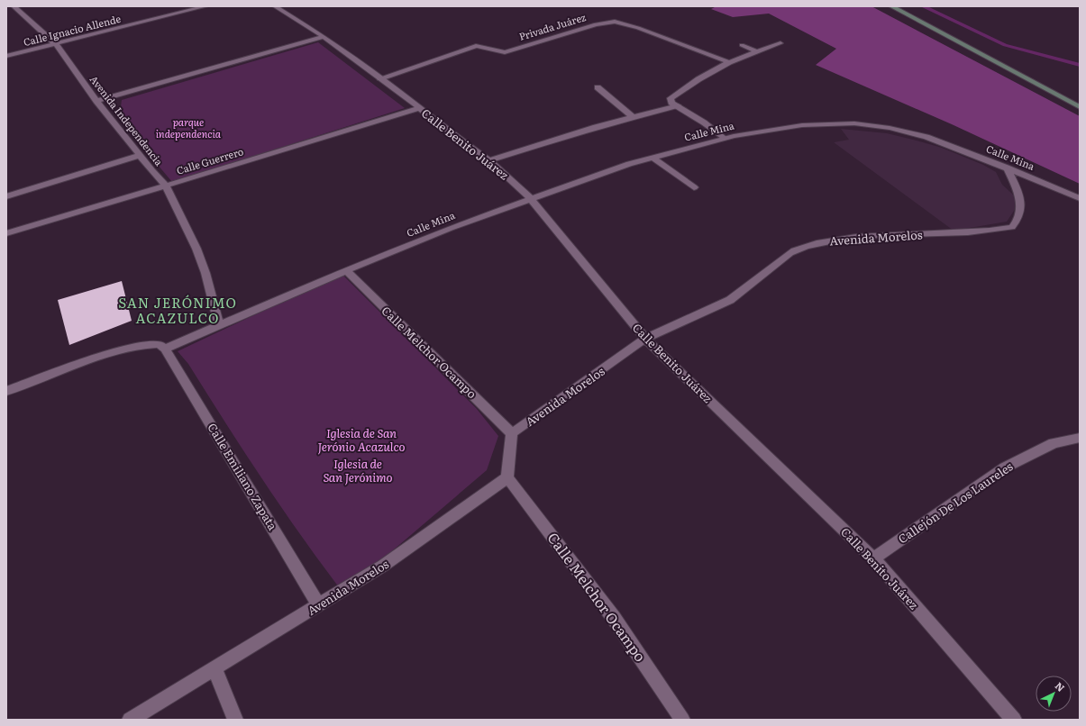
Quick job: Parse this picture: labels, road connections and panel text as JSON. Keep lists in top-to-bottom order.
{
  "streets": {
    "street": [
      "Privada Juárez",
      "Calle Ignacio Allende",
      "Avenida Independencia",
      "Calle Mina",
      "Calle Benito Juárez",
      "Calle Guerrero",
      "Avenida Morelos",
      "Calle Melchor Ocampo",
      "Calle Emiliano Zapata",
      "Callejón De Los Laureles"
    ]
  },
  "crossings": [
    ["Privada Juárez", "Calle Benito Juárez"],
    ["Calle Ignacio Allende", "Avenida Independencia"],
    ["Avenida Independencia", "Calle Mina"],
    ["Avenida Independencia", "Calle Guerrero"],
    ["Calle Mina", "Calle Benito Juárez"],
    ["Calle Mina", "Avenida Morelos"],
    ["Calle Mina", "Calle Melchor Ocampo"],
    ["Calle Mina", "Calle Emiliano Zapata"],
    ["Calle Benito Juárez", "Calle Guerrero"],
    ["Calle Benito Juárez", "Avenida Morelos"],
    ["Calle Benito Juárez", "Callejón De Los Laureles"],
    ["Avenida Morelos", "Calle Melchor Ocampo"],
    ["Avenida Morelos", "Calle Emiliano Zapata"]
  ],
  "districts": ["SAN JERÓNIMO ACAZULCO"],
  "parks": ["parque independencia", "Iglesia de San Jerónio Acazulco", "Iglesia de San Jerónimo"],
  "north": "top right"
}
